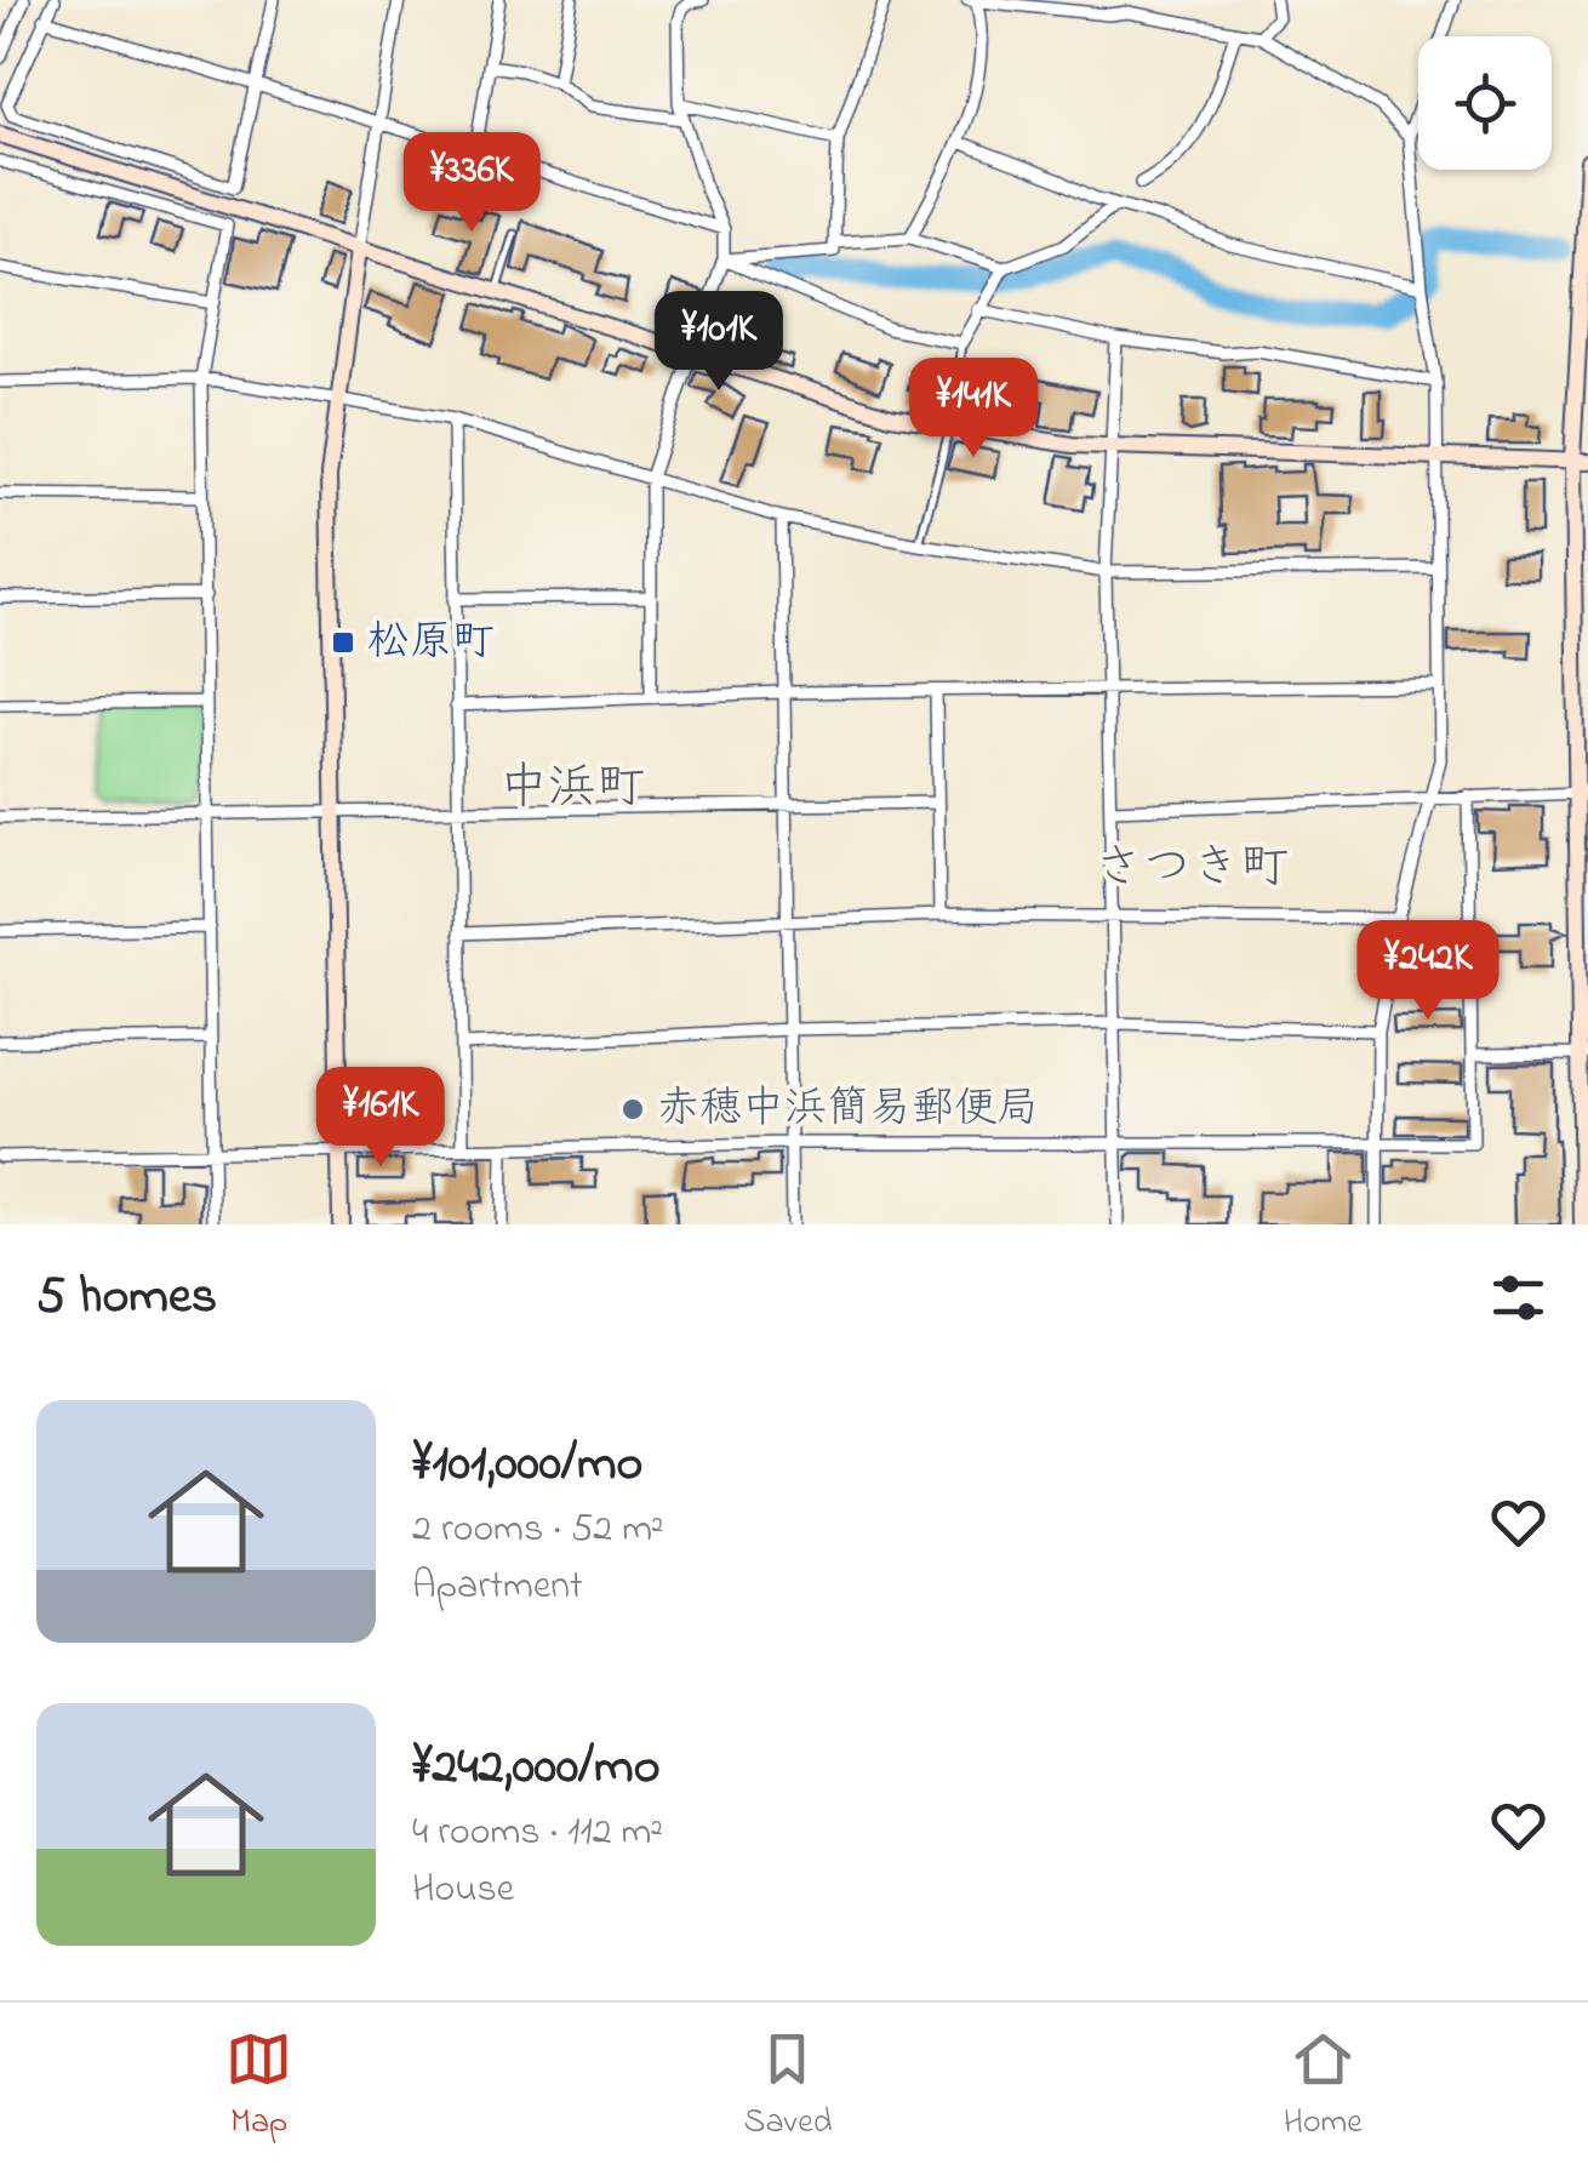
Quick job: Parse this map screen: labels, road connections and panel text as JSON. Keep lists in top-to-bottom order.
{
  "districts": ["中浜町", "さつき町"],
  "places": {
    "transit": ["松原町"],
    "other": ["赤穂中浜簡易郵便局"]
  },
  "page": {
    "price": [
      "¥336K",
      "¥101K",
      "¥141K",
      "¥242K",
      "¥161K"
    ],
    "heading": "5 homes",
    "list": [
      {
        "name": "¥101,000/mo",
        "note": "2 rooms · 52 m² · Apartment"
      },
      {
        "name": "¥242,000/mo",
        "note": "4 rooms · 112 m² · House"
      }
    ],
    "tabs": ["Map", "Saved", "Home"]
  }
}
